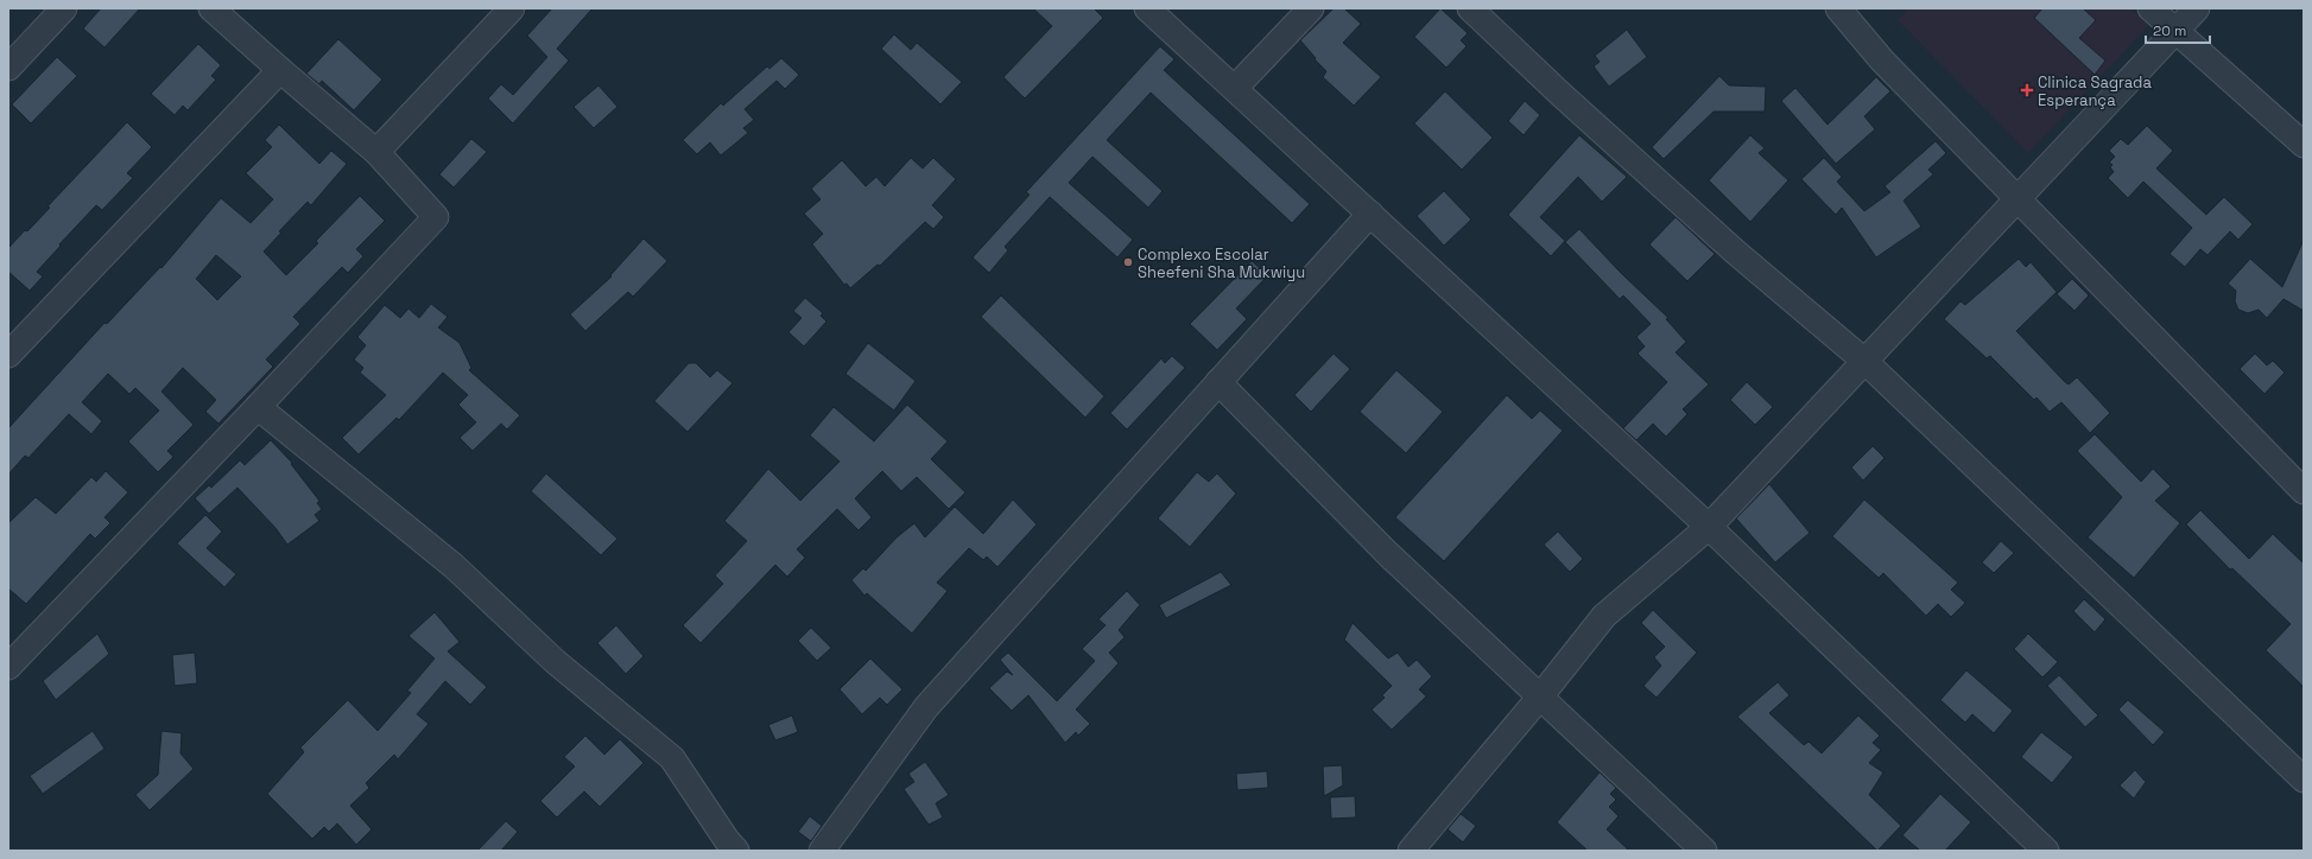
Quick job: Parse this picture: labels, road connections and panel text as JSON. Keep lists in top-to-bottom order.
{
  "places": {
    "health": ["Clinica Sagrada Esperança"],
    "other": ["Complexo Escolar Sheefeni Sha Mukwiyu"]
  },
  "scale_bar": "20 m"
}
